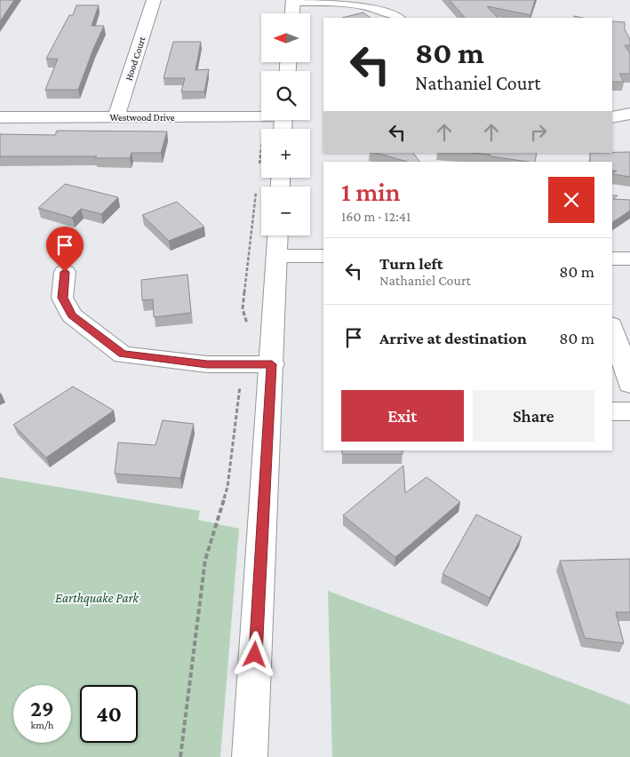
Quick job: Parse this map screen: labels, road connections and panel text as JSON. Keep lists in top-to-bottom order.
{
  "streets": {
    "street": ["Hood Court", "Westwood Drive"]
  },
  "crossings": [
    ["Hood Court", "Westwood Drive"]
  ],
  "parks": ["Earthquake Park"],
  "north": "left",
  "page": {
    "map_buttons": ["+", "−"],
    "turn": ["80 m", "Nathaniel Court"],
    "heading": ["1 min", "160 m · 12:41"],
    "list": [
      {
        "name": "Turn left",
        "note": "Nathaniel Court",
        "value": "80 m"
      },
      {
        "name": "Arrive at destination",
        "value": "80 m"
      }
    ],
    "buttons": ["Exit", "Share"],
    "speed": "29 km/h",
    "limit": "40"
  }
}
